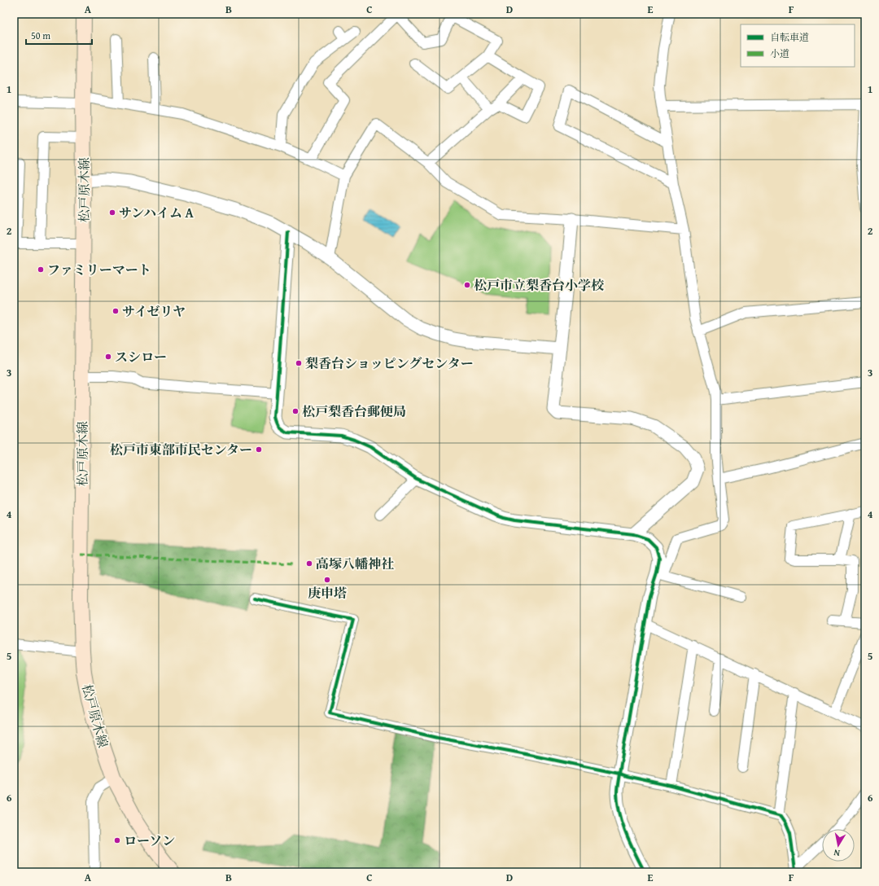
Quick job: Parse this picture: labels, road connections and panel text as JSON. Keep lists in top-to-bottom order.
{
  "streets": {
    "main road": ["松戸原木線"]
  },
  "places": [
    "サンハイム A",
    "ファミリーマート",
    "松戸市立梨香台小学校",
    "サイゼリヤ",
    "スシロー",
    "梨香台ショッピングセンター",
    "松戸梨香台郵便局",
    "松戸市東部市民センター",
    "高塚八幡神社",
    "庚申塔",
    "ローソン"
  ],
  "legend": ["自転車道", "小道"],
  "scale_bar": "50 m",
  "north": "bottom",
  "grid": {
    "columns": [
      "A",
      "B",
      "C",
      "D",
      "E",
      "F"
    ],
    "rows": [
      "1",
      "2",
      "3",
      "4",
      "5",
      "6"
    ]
  }
}
